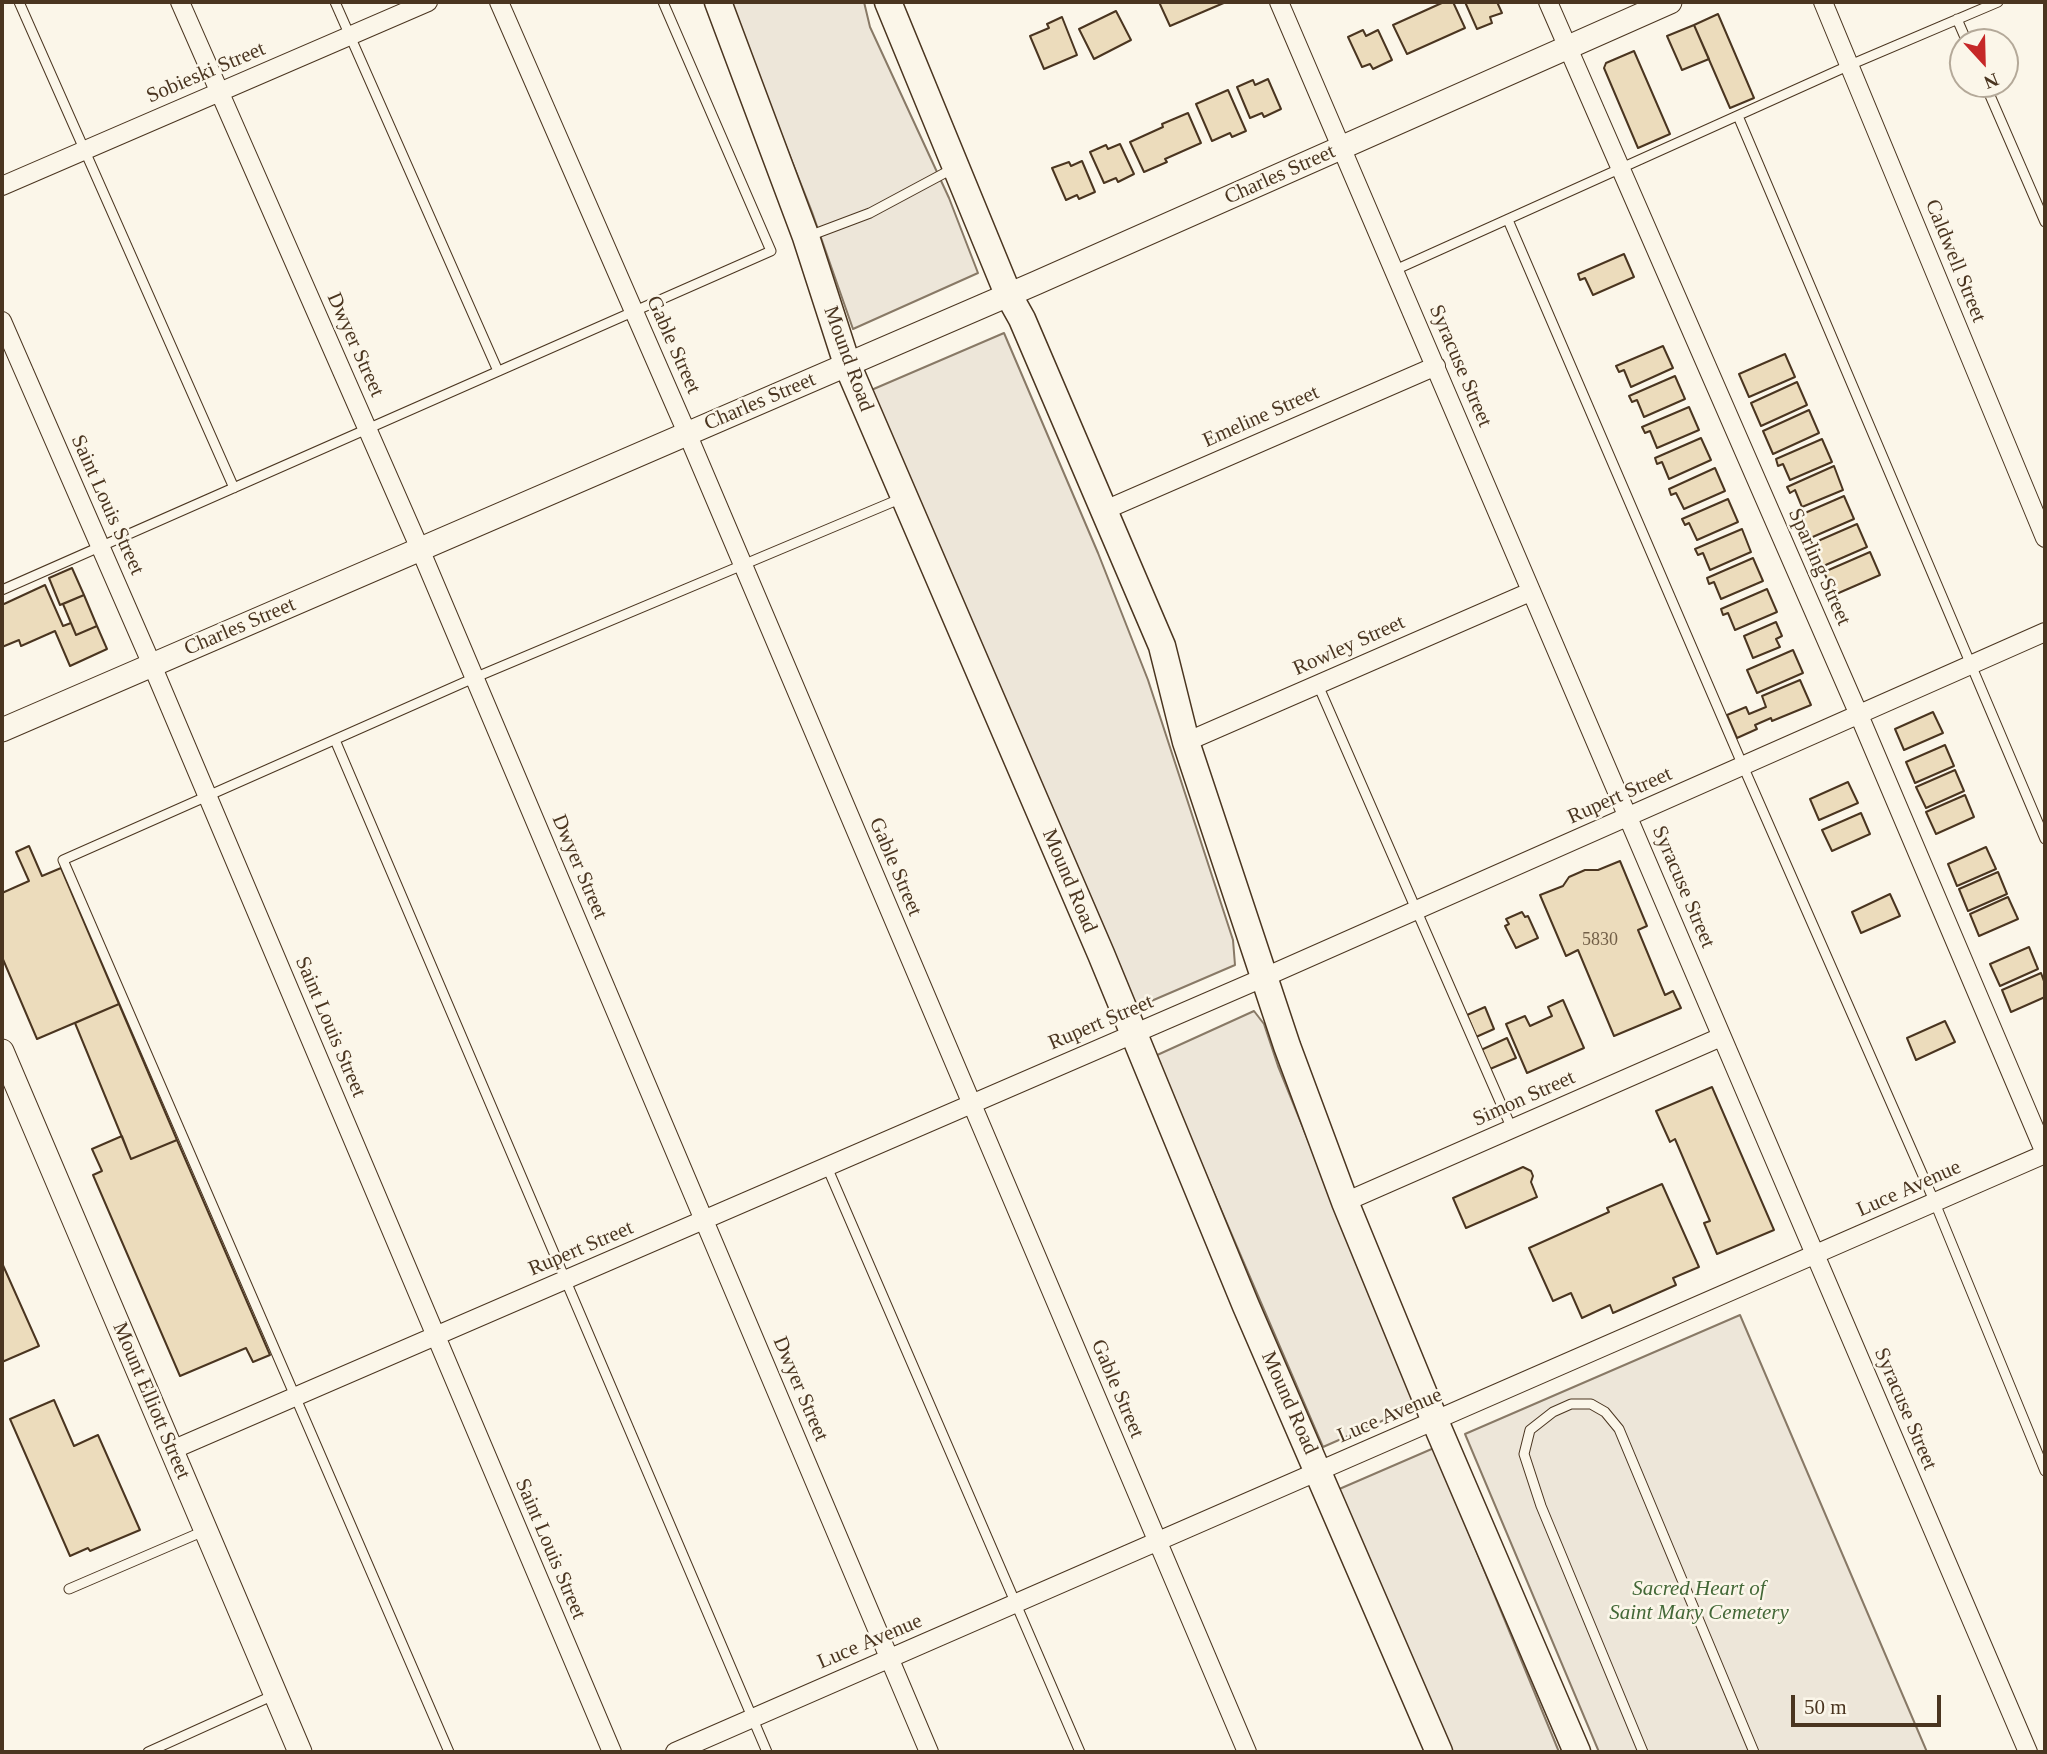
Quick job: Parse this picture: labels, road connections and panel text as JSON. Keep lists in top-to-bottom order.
{
  "streets": {
    "main road": ["Mound Road"],
    "street": [
      "Sobieski Street",
      "Charles Street",
      "Caldwell Street",
      "Dwyer Street",
      "Gable Street",
      "Syracuse Street",
      "Emeline Street",
      "Saint Louis Street",
      "Sparling Street",
      "Rowley Street",
      "Rupert Street",
      "Simon Street",
      "Luce Avenue",
      "Mount Elliott Street"
    ]
  },
  "crossings": [
    ["Sobieski Street", "Dwyer Street"],
    ["Charles Street", "Dwyer Street"],
    ["Charles Street", "Gable Street"],
    ["Charles Street", "Mound Road"],
    ["Charles Street", "Syracuse Street"],
    ["Charles Street", "Saint Louis Street"],
    ["Charles Street", "Sparling Street"],
    ["Dwyer Street", "Rupert Street"],
    ["Dwyer Street", "Luce Avenue"],
    ["Gable Street", "Rupert Street"],
    ["Gable Street", "Luce Avenue"],
    ["Mound Road", "Rupert Street"],
    ["Mound Road", "Luce Avenue"],
    ["Syracuse Street", "Emeline Street"],
    ["Syracuse Street", "Rowley Street"],
    ["Syracuse Street", "Rupert Street"],
    ["Syracuse Street", "Simon Street"],
    ["Syracuse Street", "Luce Avenue"],
    ["Saint Louis Street", "Rupert Street"],
    ["Sparling Street", "Rupert Street"],
    ["Sparling Street", "Luce Avenue"],
    ["Rupert Street", "Mount Elliott Street"]
  ],
  "parks": ["Sacred Heart of Saint Mary Cemetery"],
  "house_numbers": ["5830"],
  "scale_bar": "50 m",
  "north": "bottom"
}
